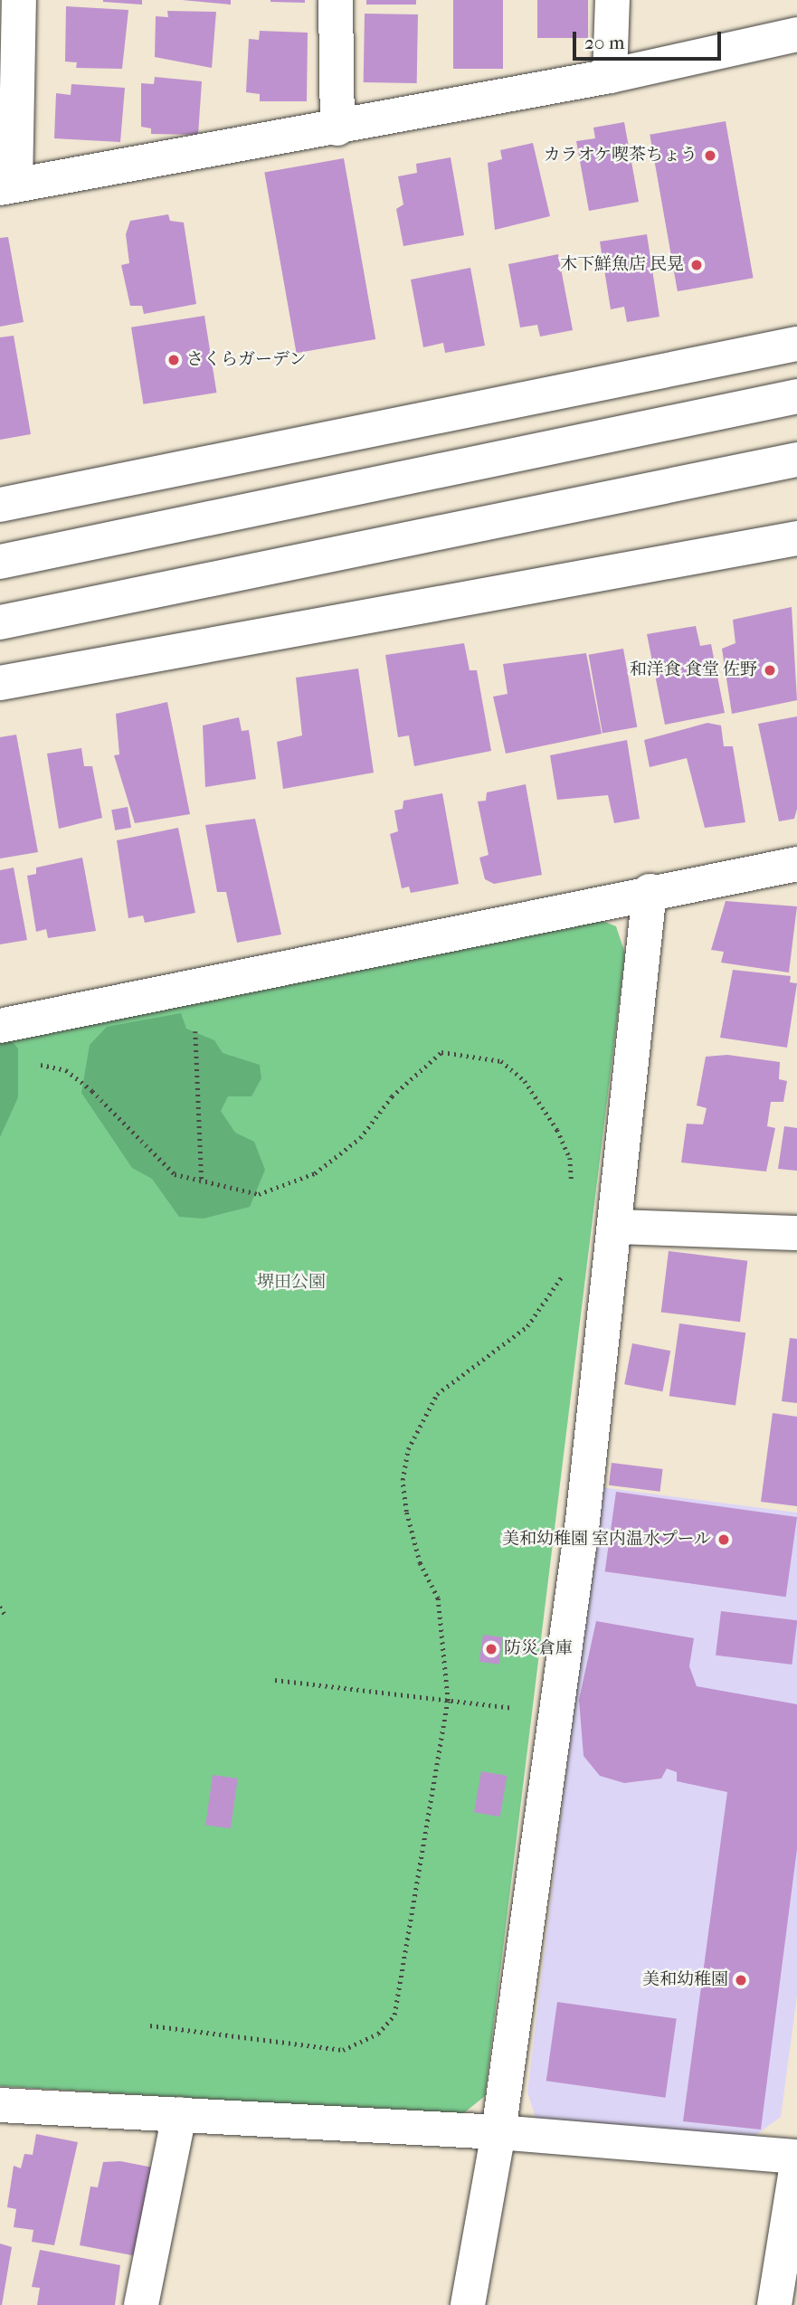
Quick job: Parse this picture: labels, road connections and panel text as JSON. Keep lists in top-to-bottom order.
{
  "parks": ["堺田公園"],
  "places": [
    "カラオケ喫茶ちょう",
    "木下鮮魚店 民晃",
    "さくらガーデン",
    "和洋食 食堂 佐野",
    "美和幼稚園 室内温水プール",
    "防災倉庫",
    "美和幼稚園"
  ],
  "scale_bar": "20 m"
}
